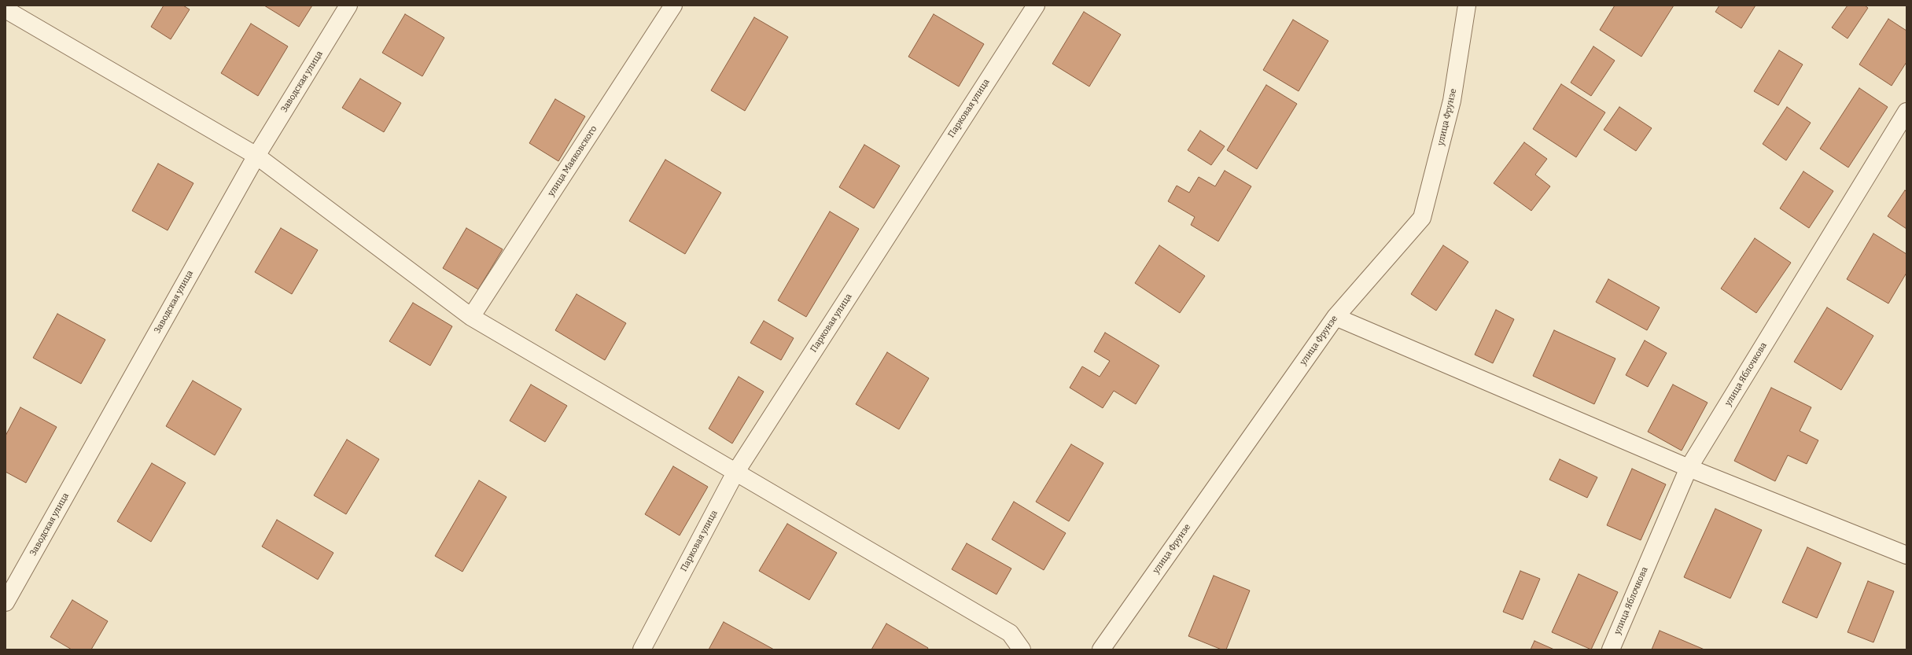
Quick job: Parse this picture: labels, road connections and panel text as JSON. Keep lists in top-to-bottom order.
{
  "streets": {
    "street": [
      "Заводская улица",
      "Парковая улица",
      "улица Фрунзе",
      "улица Маяковского",
      "улица Яблочкова"
    ]
  }
}
